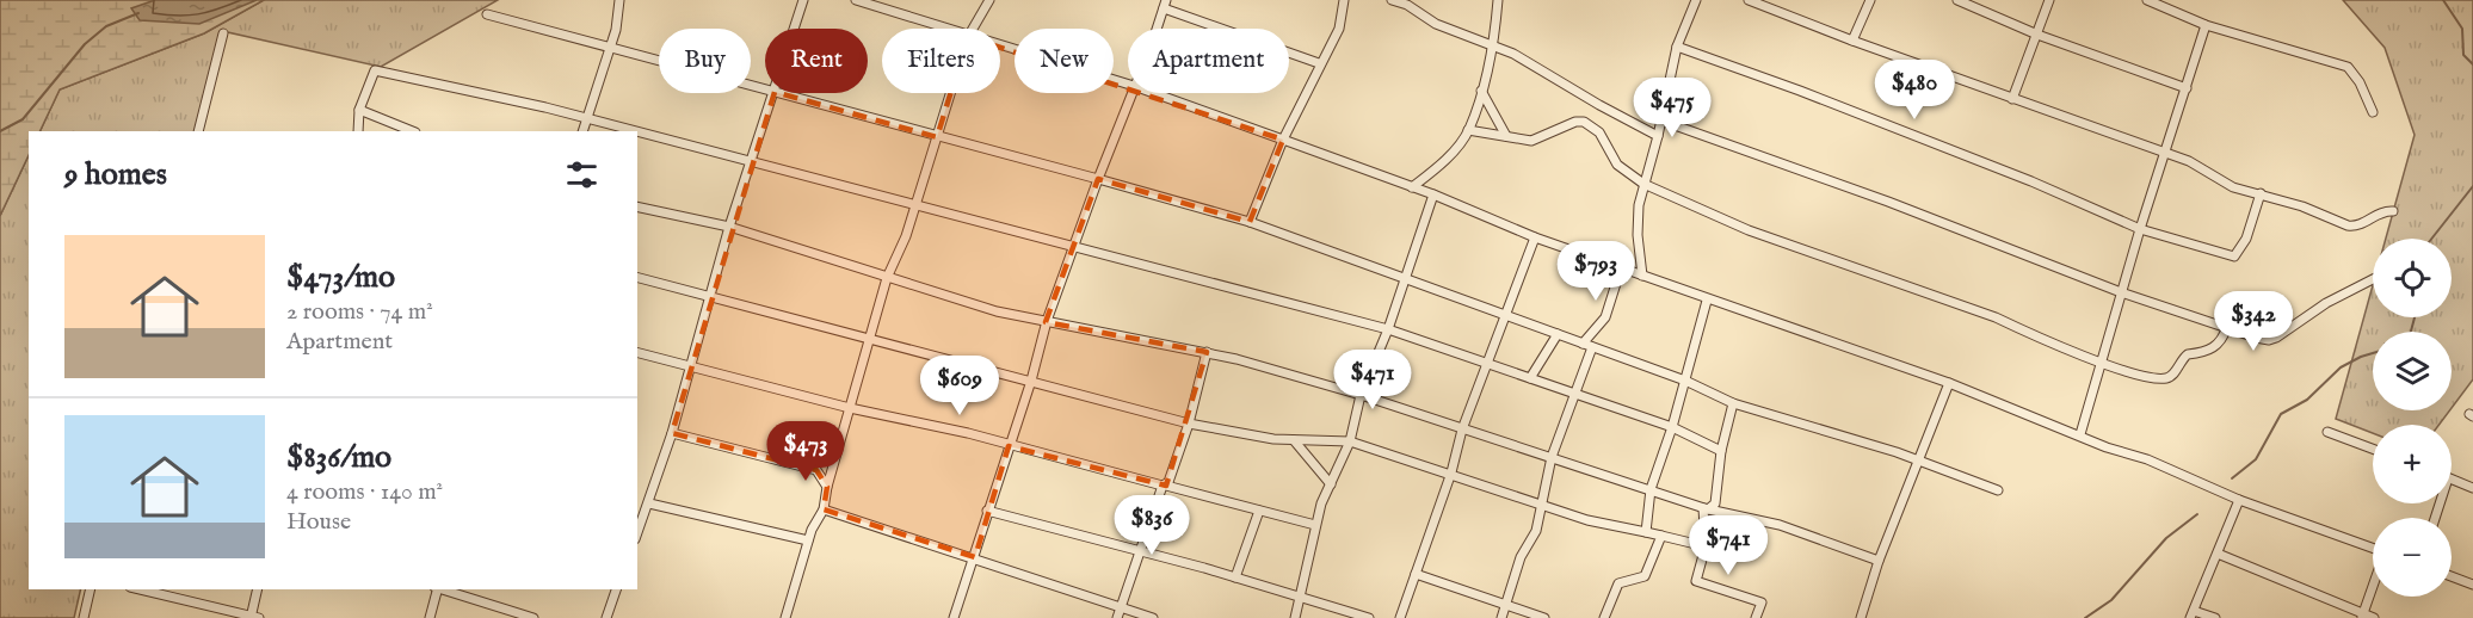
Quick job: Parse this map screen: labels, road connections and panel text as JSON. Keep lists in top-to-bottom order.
{
  "page": {
    "chip": [
      "Buy",
      "Rent",
      "Filters",
      "New",
      "Apartment"
    ],
    "price": [
      "$480",
      "$475",
      "$793",
      "$342",
      "$471",
      "$609",
      "$473",
      "$836",
      "$741"
    ],
    "heading": "9 homes",
    "list": [
      {
        "name": "$473/mo",
        "note": "2 rooms · 74 m² · Apartment"
      },
      {
        "name": "$836/mo",
        "note": "4 rooms · 140 m² · House"
      }
    ],
    "map_buttons": ["+", "−"]
  }
}
